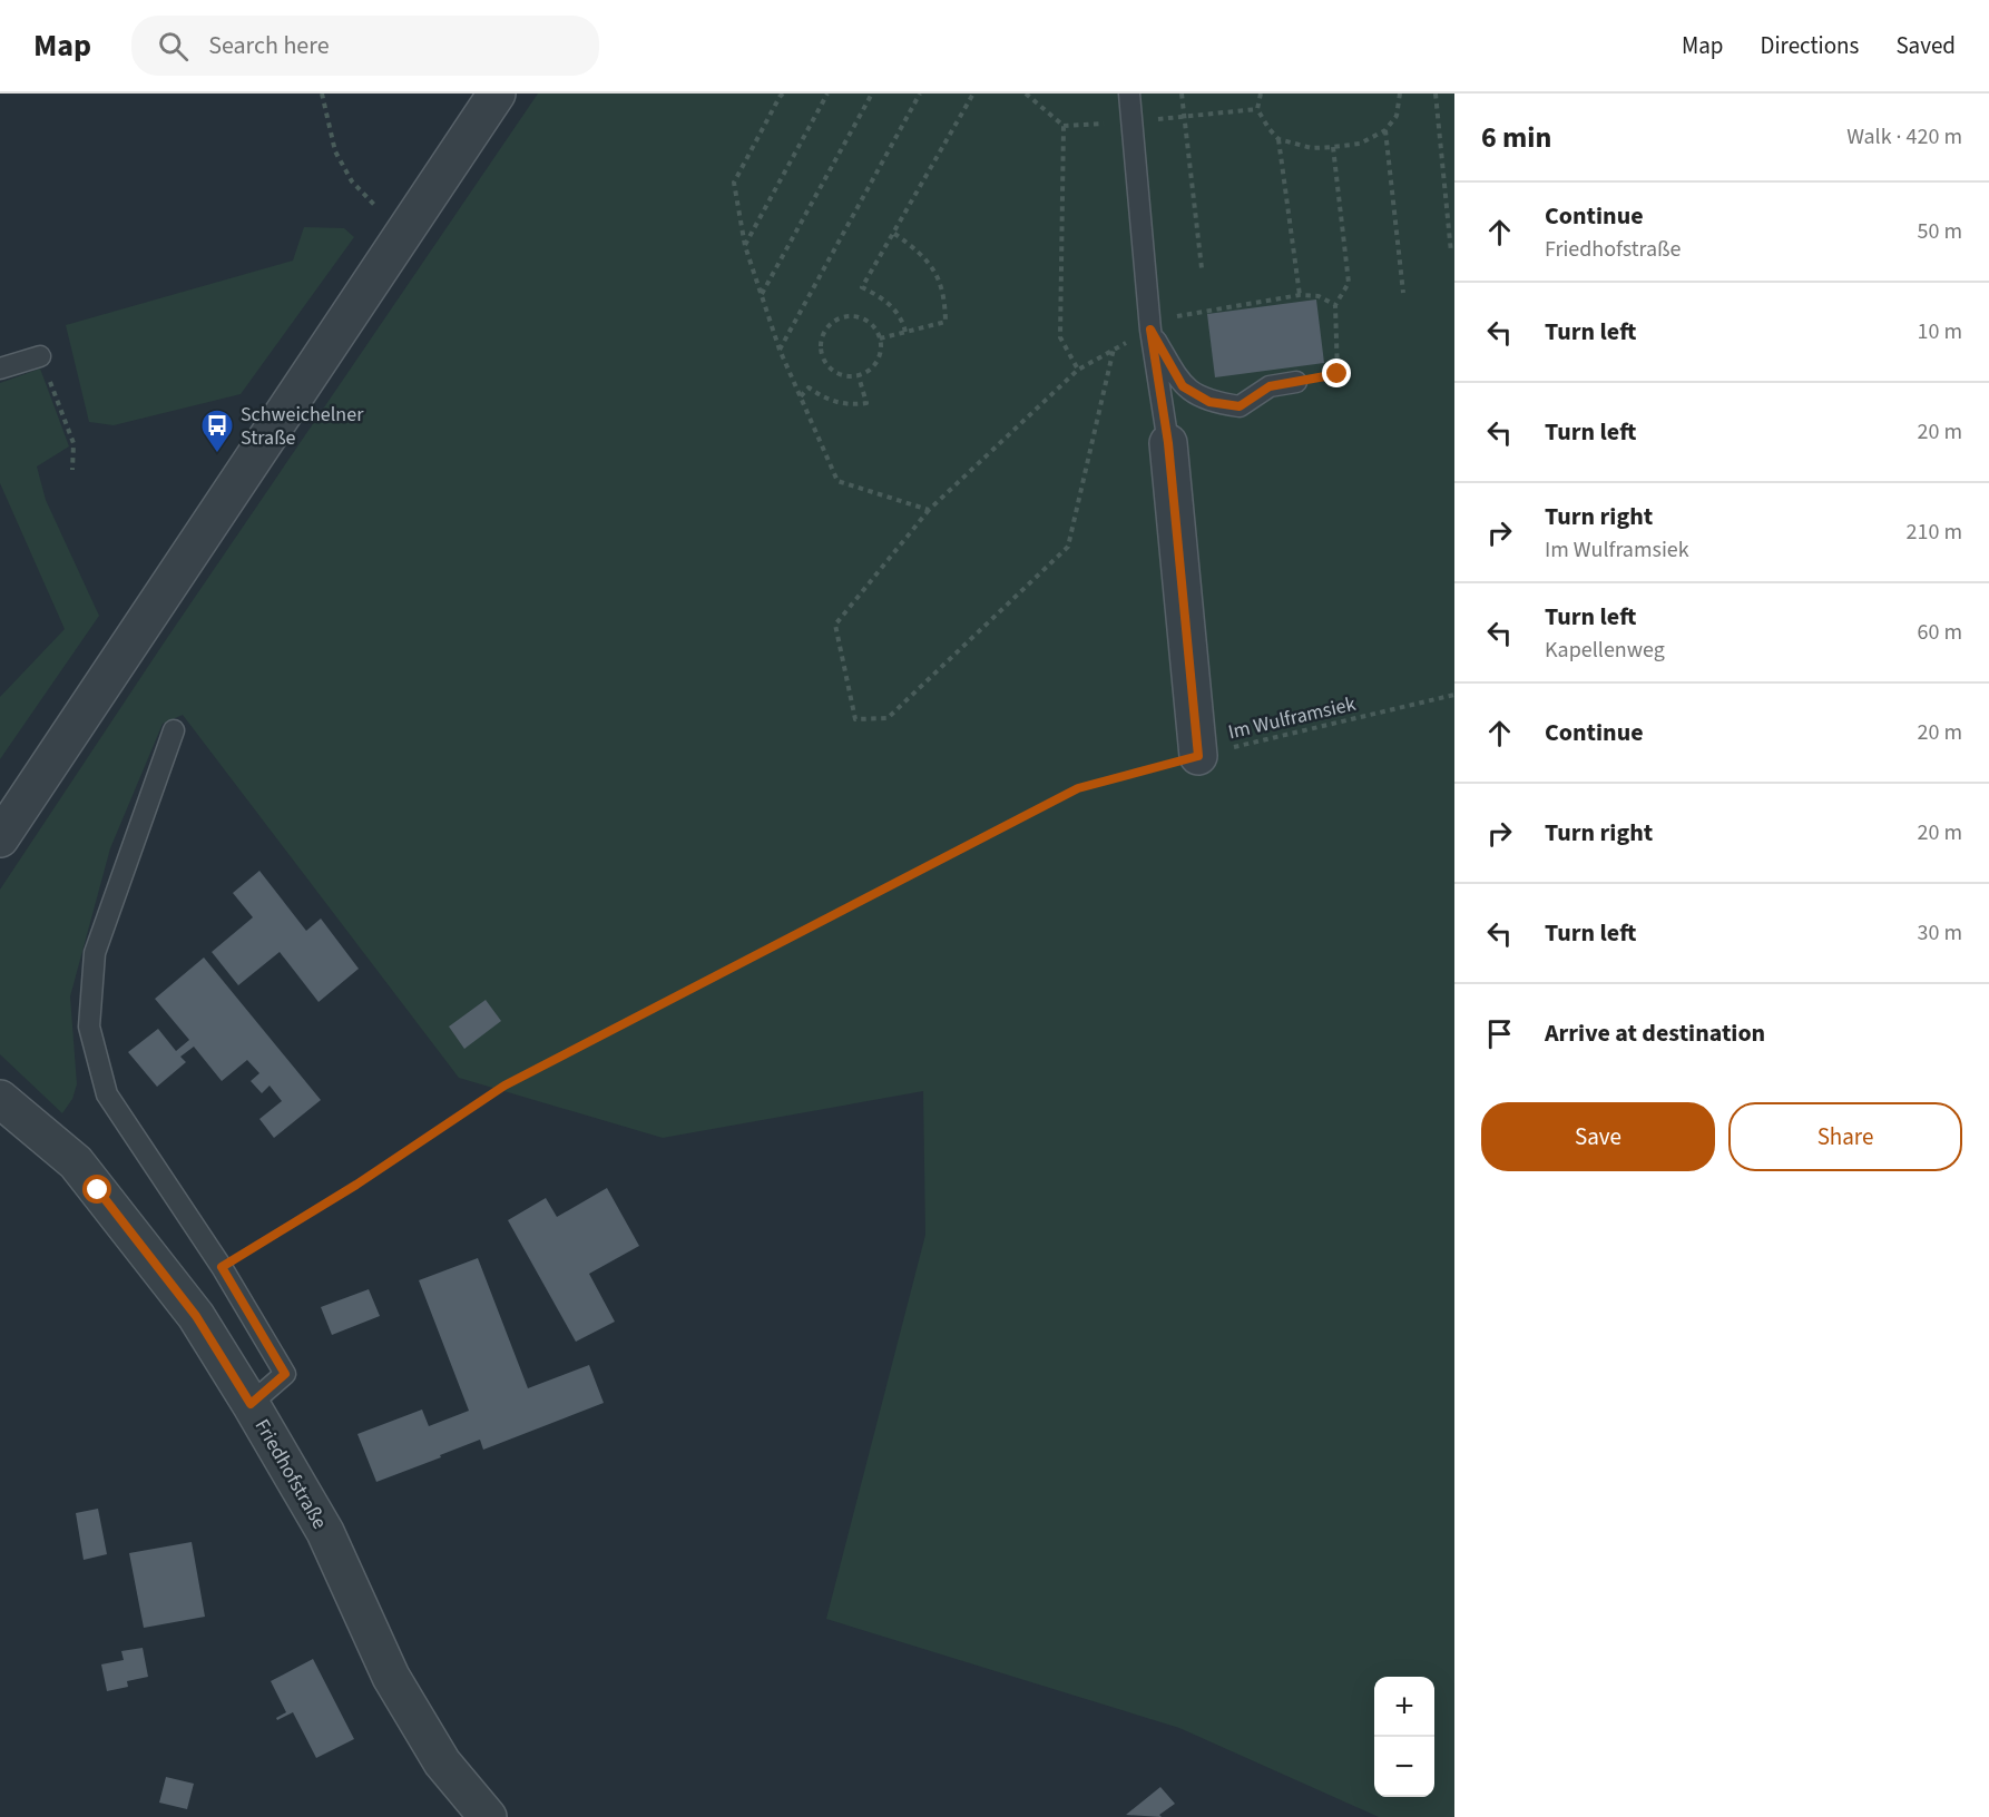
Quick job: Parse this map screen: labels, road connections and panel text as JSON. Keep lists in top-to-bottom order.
{
  "streets": {
    "street": ["Friedhofstraße"],
    "path": ["Im Wulframsiek"]
  },
  "places": {
    "bus stop": ["Schweichelner Straße"]
  },
  "page": {
    "header": "Map",
    "search": "Search here",
    "nav": ["Map", "Directions", "Saved"],
    "heading": ["6 min", "Walk · 420 m"],
    "list": [
      ["Continue", "Friedhofstraße", "50 m"],
      ["Turn left", "10 m"],
      ["Turn left", "20 m"],
      ["Turn right", "Im Wulframsiek", "210 m"],
      ["Turn left", "Kapellenweg", "60 m"],
      ["Continue", "20 m"],
      ["Turn right", "20 m"],
      ["Turn left", "30 m"],
      "Arrive at destination"
    ],
    "buttons": ["Save", "Share"],
    "map_buttons": ["+", "−"]
  }
}
